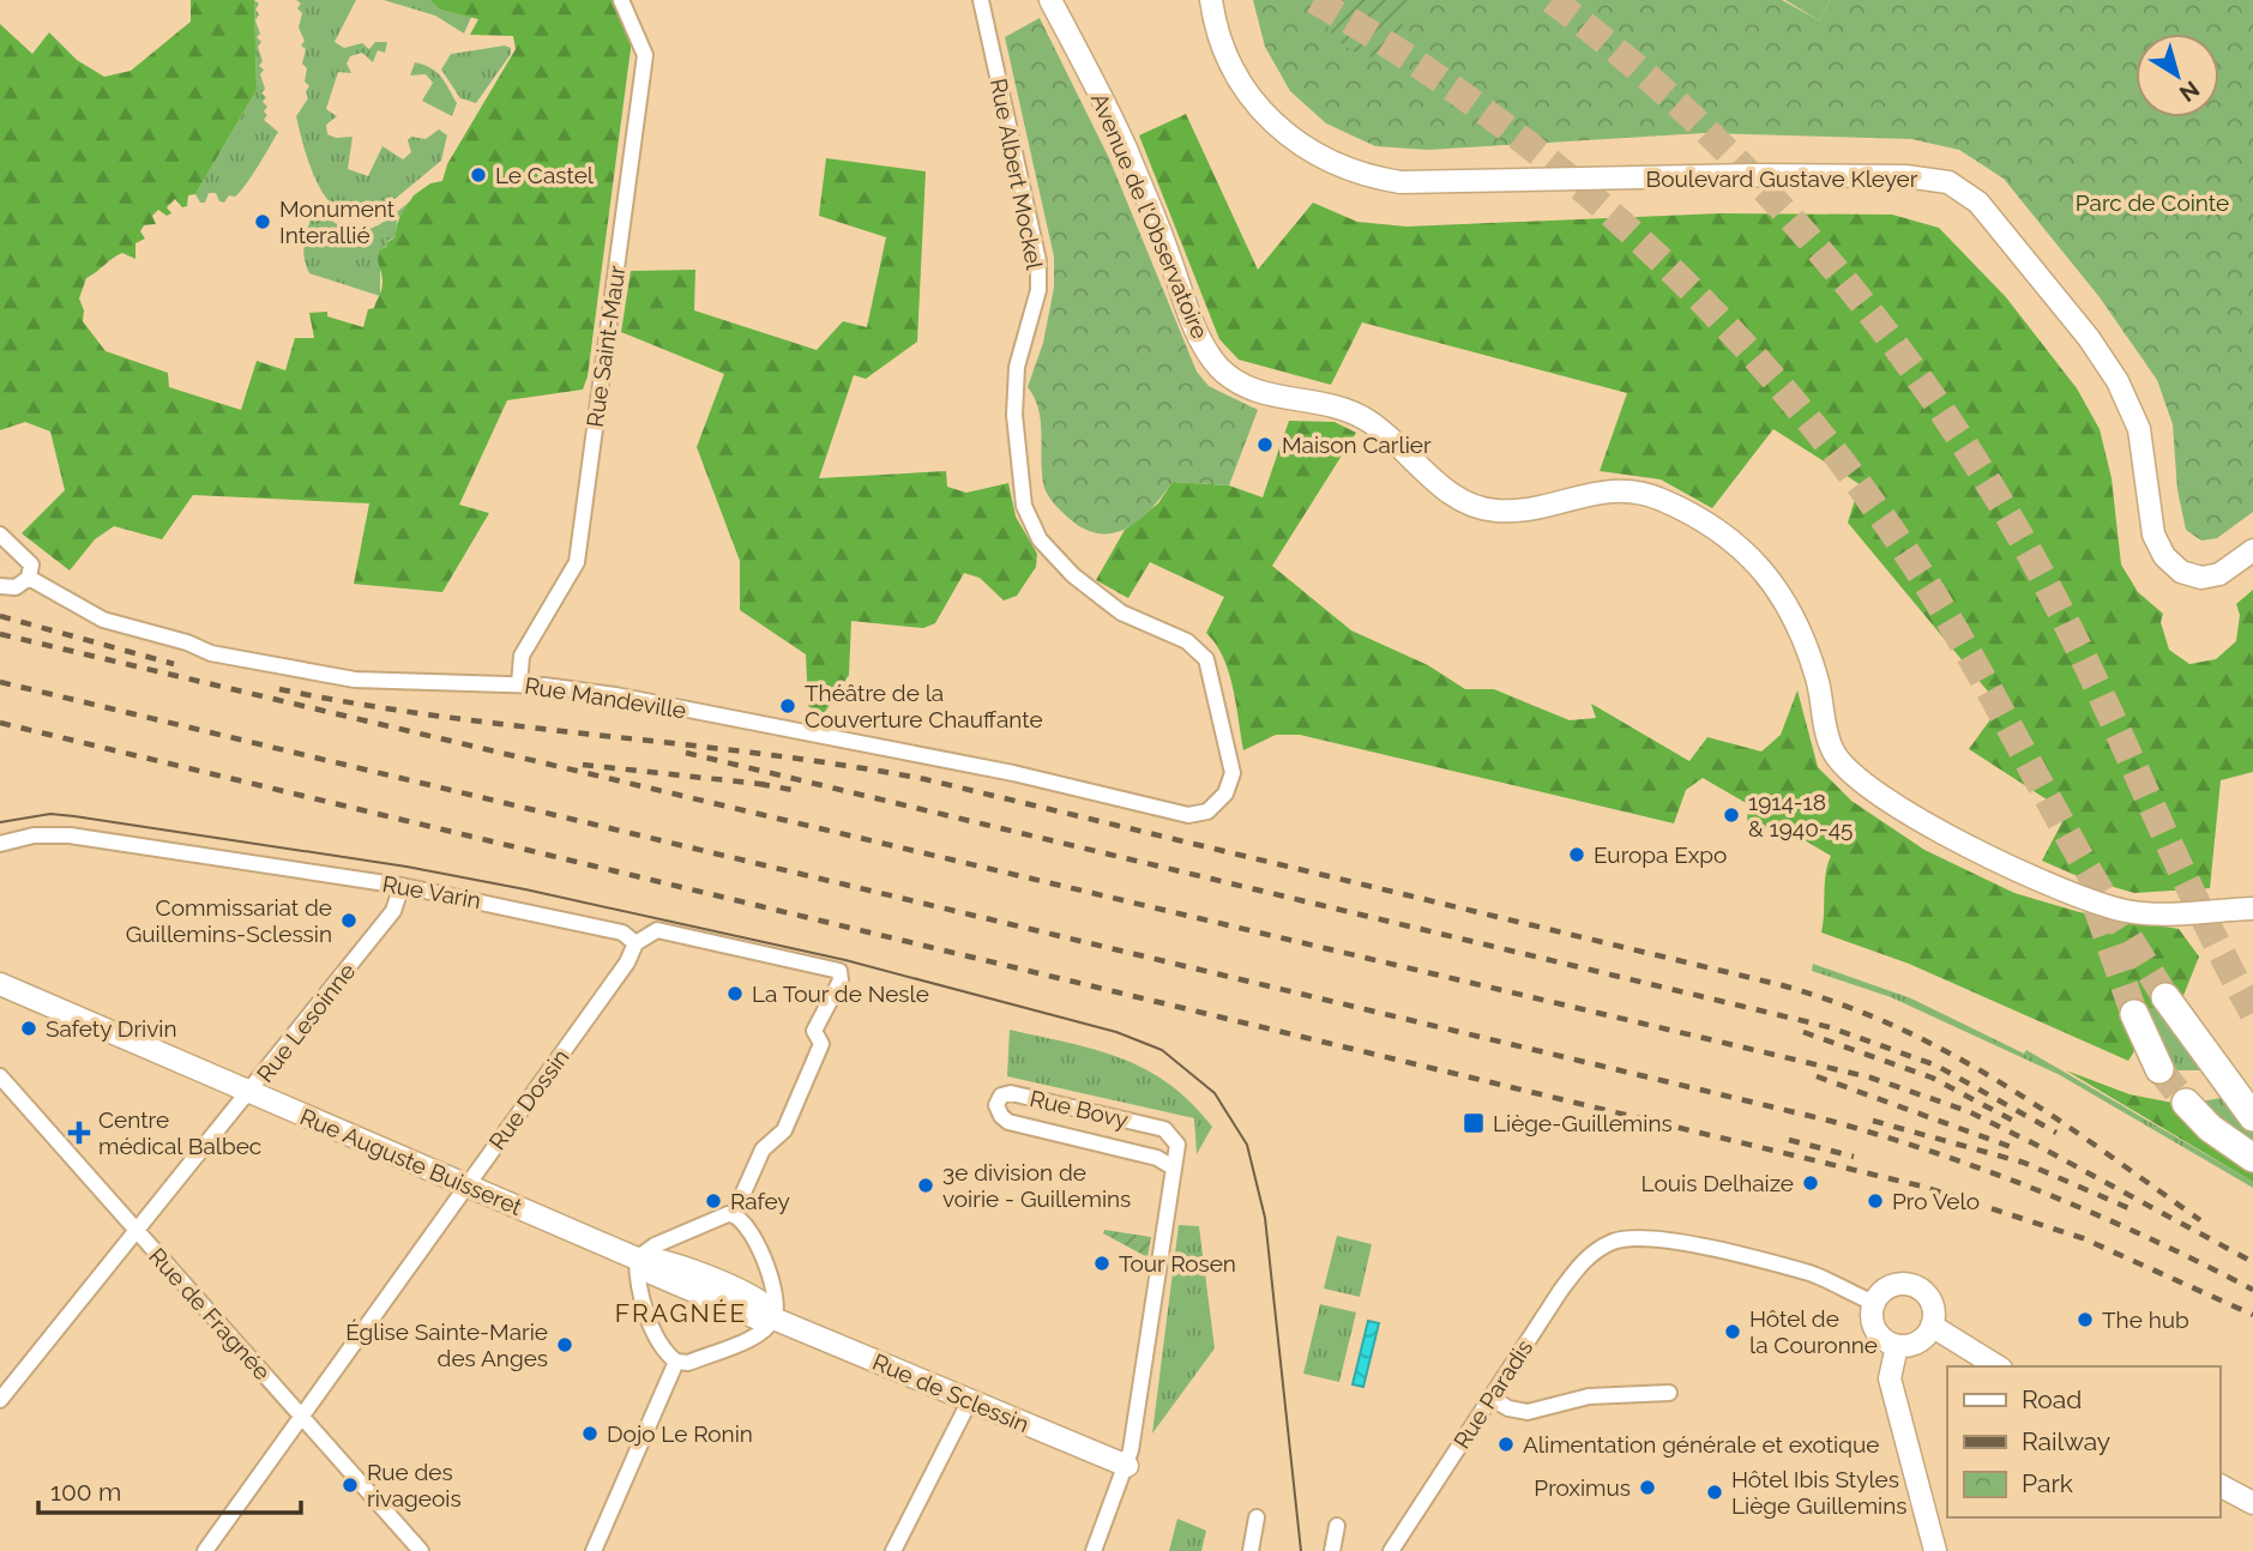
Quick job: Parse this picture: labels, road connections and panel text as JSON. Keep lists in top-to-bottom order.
{
  "streets": {
    "street": [
      "Rue Albert Mockel",
      "Boulevard Gustave Kleyer",
      "Avenue de l'Observatoire",
      "Rue Saint-Maur",
      "Rue Mandeville",
      "Rue Varin",
      "Rue Lesoinne",
      "Rue Dossin",
      "Rue Bovy",
      "Rue Auguste Buisseret",
      "Rue de Fragnée",
      "Rue de Sclessin",
      "Rue Paradis"
    ]
  },
  "crossings": [
    ["Rue Albert Mockel", "Rue Mandeville"],
    ["Rue Saint-Maur", "Rue Mandeville"],
    ["Rue Varin", "Rue Lesoinne"],
    ["Rue Varin", "Rue Dossin"],
    ["Rue Lesoinne", "Rue Auguste Buisseret"],
    ["Rue Lesoinne", "Rue de Fragnée"],
    ["Rue Dossin", "Rue Auguste Buisseret"],
    ["Rue Dossin", "Rue de Fragnée"],
    ["Rue Bovy", "Rue de Sclessin"],
    ["Rue Auguste Buisseret", "Rue de Sclessin"]
  ],
  "districts": ["FRAGNÉE"],
  "parks": ["Parc de Cointe"],
  "places": {
    "other": [
      "Le Castel",
      "Monument Interallié",
      "Maison Carlier",
      "Théâtre de la Couverture Chauffante",
      "1914-18 & 1940-45",
      "Europa Expo",
      "Commissariat de Guillemins-Sclessin",
      "La Tour de Nesle",
      "Safety Drivin",
      "Louis Delhaize",
      "3e division de voirie - Guillemins",
      "Rafey",
      "Pro Velo",
      "Tour Rosen",
      "The hub",
      "Hôtel de la Couronne",
      "Église Sainte-Marie des Anges",
      "Dojo Le Ronin",
      "Alimentation générale et exotique",
      "Rue des rivageois",
      "Proximus",
      "Hôtel Ibis Styles Liège Guillemins"
    ],
    "transit": ["Liège-Guillemins"],
    "health": ["Centre médical Balbec"]
  },
  "legend": ["Road", "Railway", "Park"],
  "scale_bar": "100 m",
  "north": "bottom right"
}
